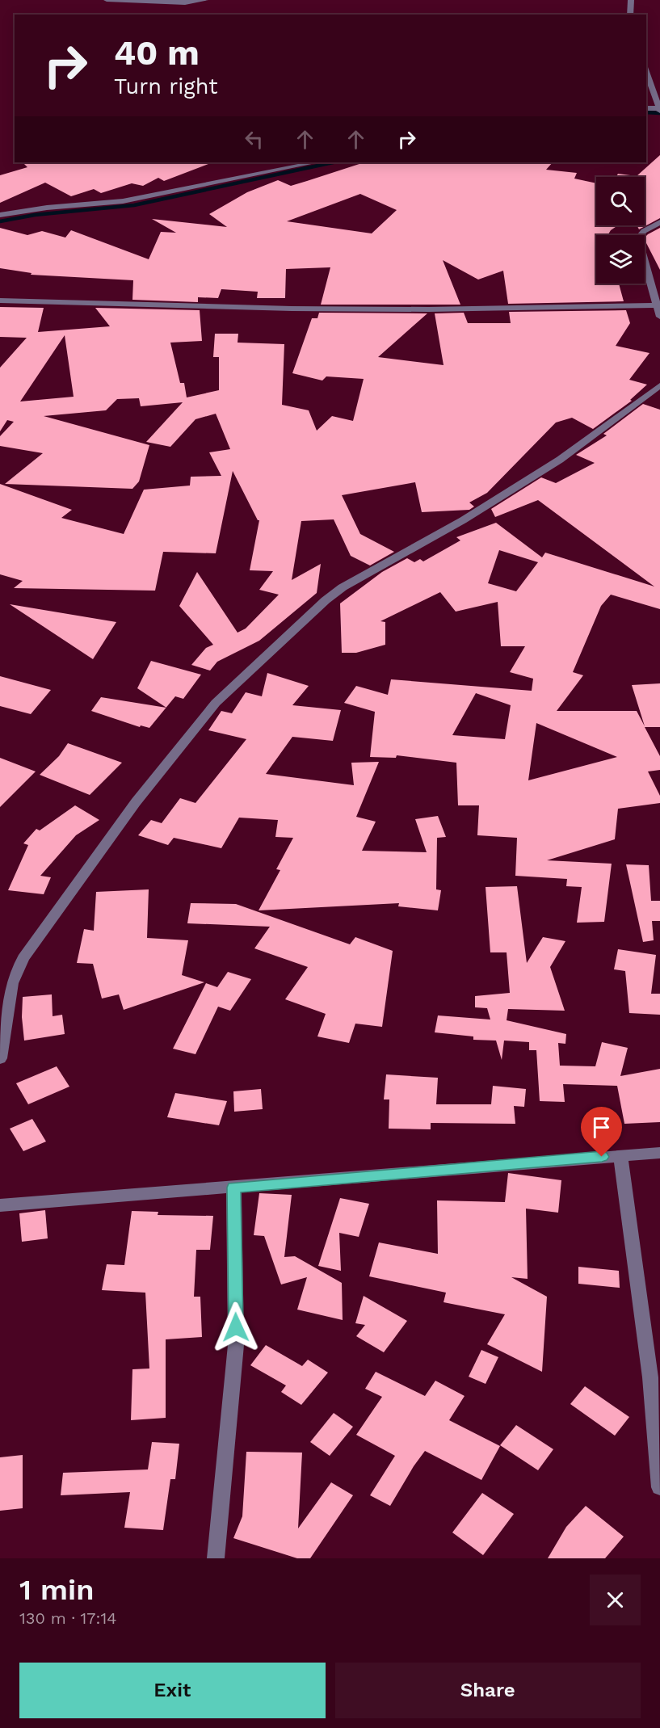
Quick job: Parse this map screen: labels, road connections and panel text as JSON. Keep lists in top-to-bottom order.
{
  "page": {
    "turn": ["40 m", "Turn right"],
    "heading": ["1 min", "130 m · 17:14"],
    "buttons": ["Exit", "Share"]
  }
}
